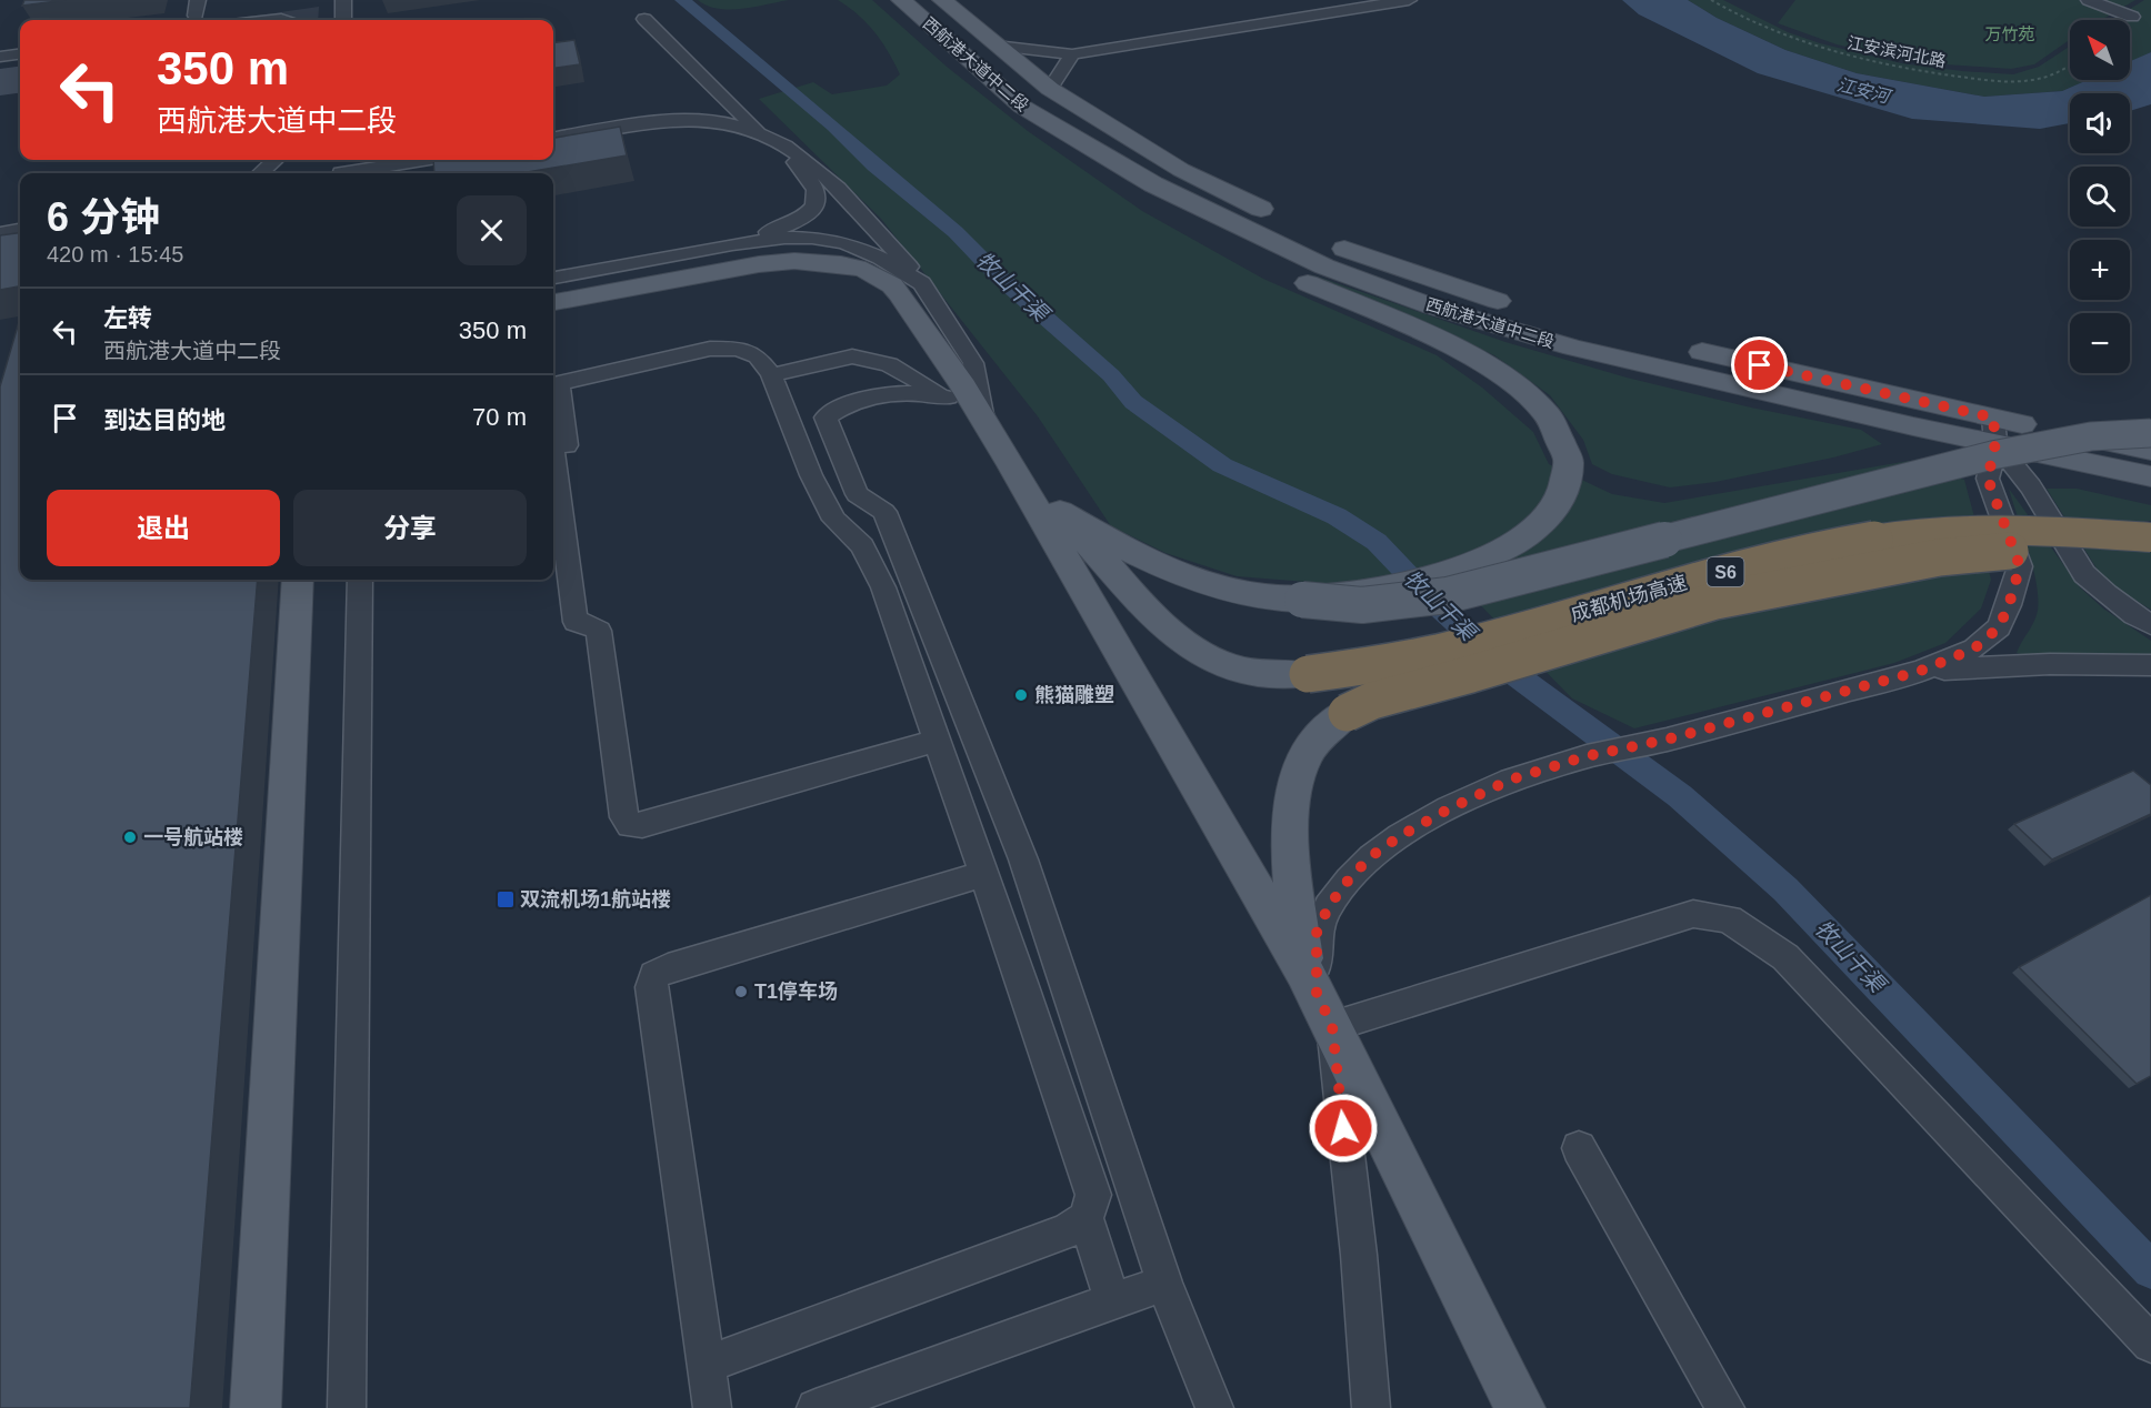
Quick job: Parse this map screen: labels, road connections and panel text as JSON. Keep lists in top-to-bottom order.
{
  "streets": {
    "highway": ["S6", "成都机场高速"],
    "main road": ["西航港大道中二段"],
    "path": ["江安滨河北路"]
  },
  "water": ["江安河", "牧山干渠"],
  "parks": ["万竹苑"],
  "places": {
    "other": ["熊猫雕塑", "一号航站楼", "T1停车场"],
    "transit": ["双流机场1航站楼"]
  },
  "north": "top left",
  "page": {
    "map_buttons": ["+", "−"],
    "turn": ["350 m", "西航港大道中二段"],
    "heading": ["6 分钟", "420 m · 15:45"],
    "list": [
      {
        "name": "左转",
        "note": "西航港大道中二段",
        "value": "350 m"
      },
      {
        "name": "到达目的地",
        "value": "70 m"
      }
    ],
    "buttons": ["退出", "分享"]
  }
}
